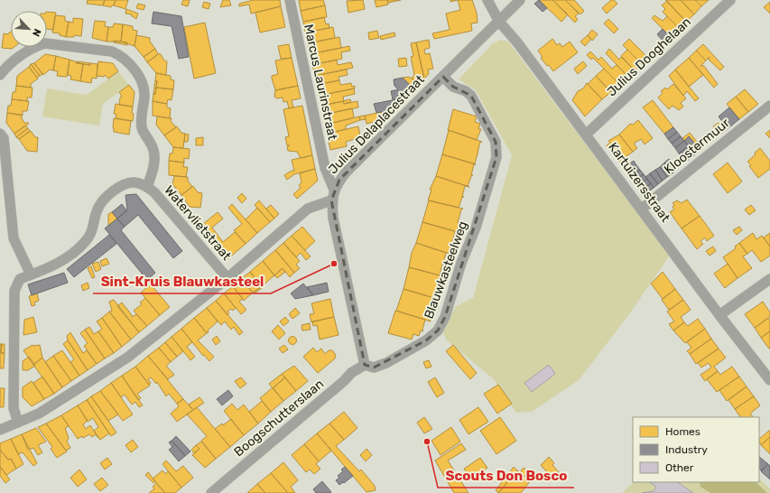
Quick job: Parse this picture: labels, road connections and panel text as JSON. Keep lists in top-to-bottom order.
{
  "streets": {
    "street": [
      "Julius Dooghelaan",
      "Marcus Laurinstraat",
      "Julius Delaplacestraat",
      "Kloostermuur",
      "Kartuizersstraat",
      "Watervlietstraat",
      "Blauwkasteelweg",
      "Boogschutterslaan"
    ]
  },
  "crossings": [
    ["Julius Dooghelaan", "Kartuizersstraat"],
    ["Marcus Laurinstraat", "Julius Delaplacestraat"],
    ["Julius Delaplacestraat", "Kartuizersstraat"],
    ["Julius Delaplacestraat", "Blauwkasteelweg"],
    ["Kloostermuur", "Kartuizersstraat"],
    ["Blauwkasteelweg", "Boogschutterslaan"]
  ],
  "places": ["Sint-Kruis Blauwkasteel", "Scouts Don Bosco"],
  "legend": ["Homes", "Industry", "Other"],
  "north": "bottom right"
}
